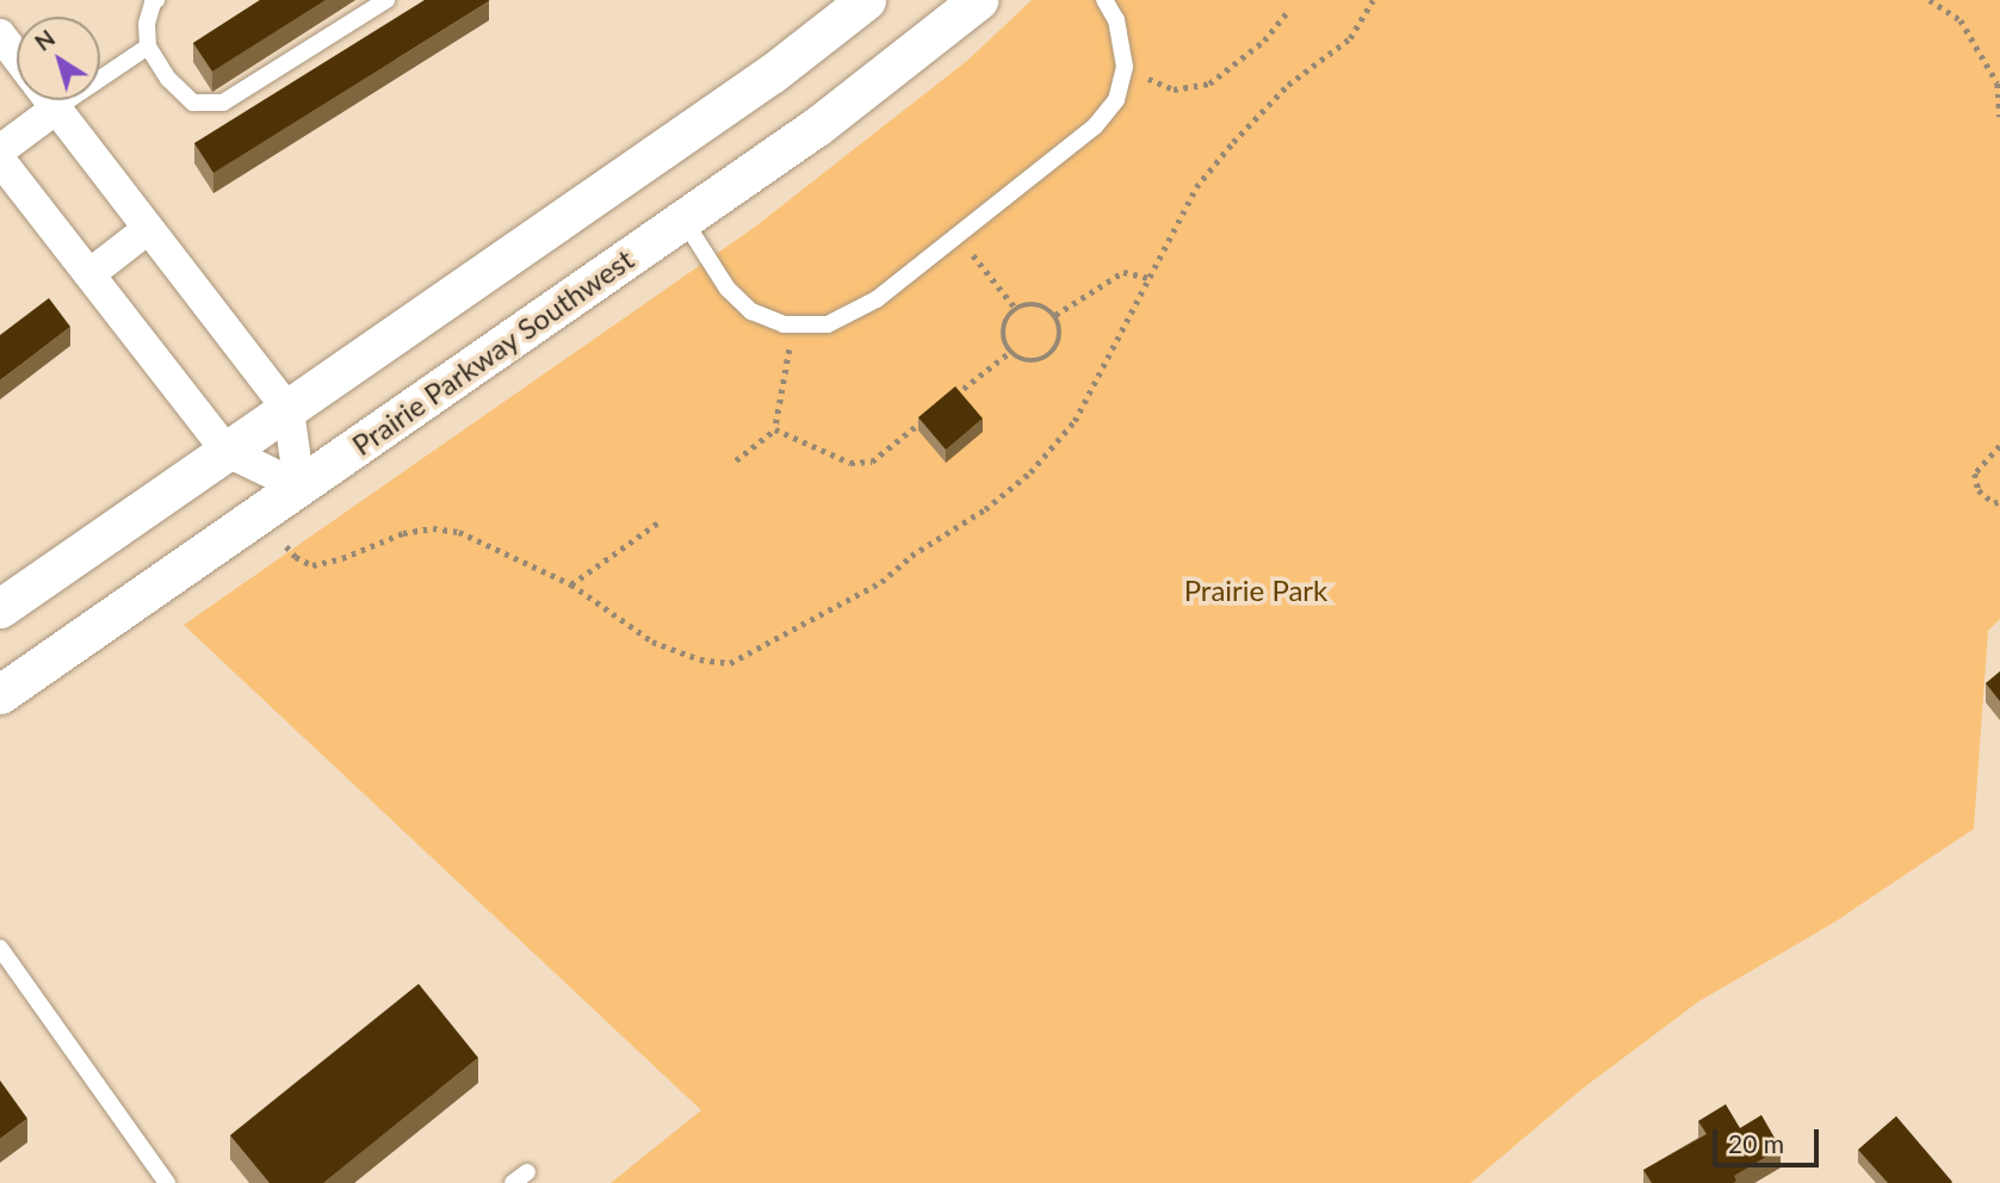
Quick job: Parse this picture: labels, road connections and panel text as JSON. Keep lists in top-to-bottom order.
{
  "streets": {
    "street": ["Prairie Parkway Southwest"]
  },
  "parks": ["Prairie Park"],
  "scale_bar": "20 m",
  "north": "top left"
}
